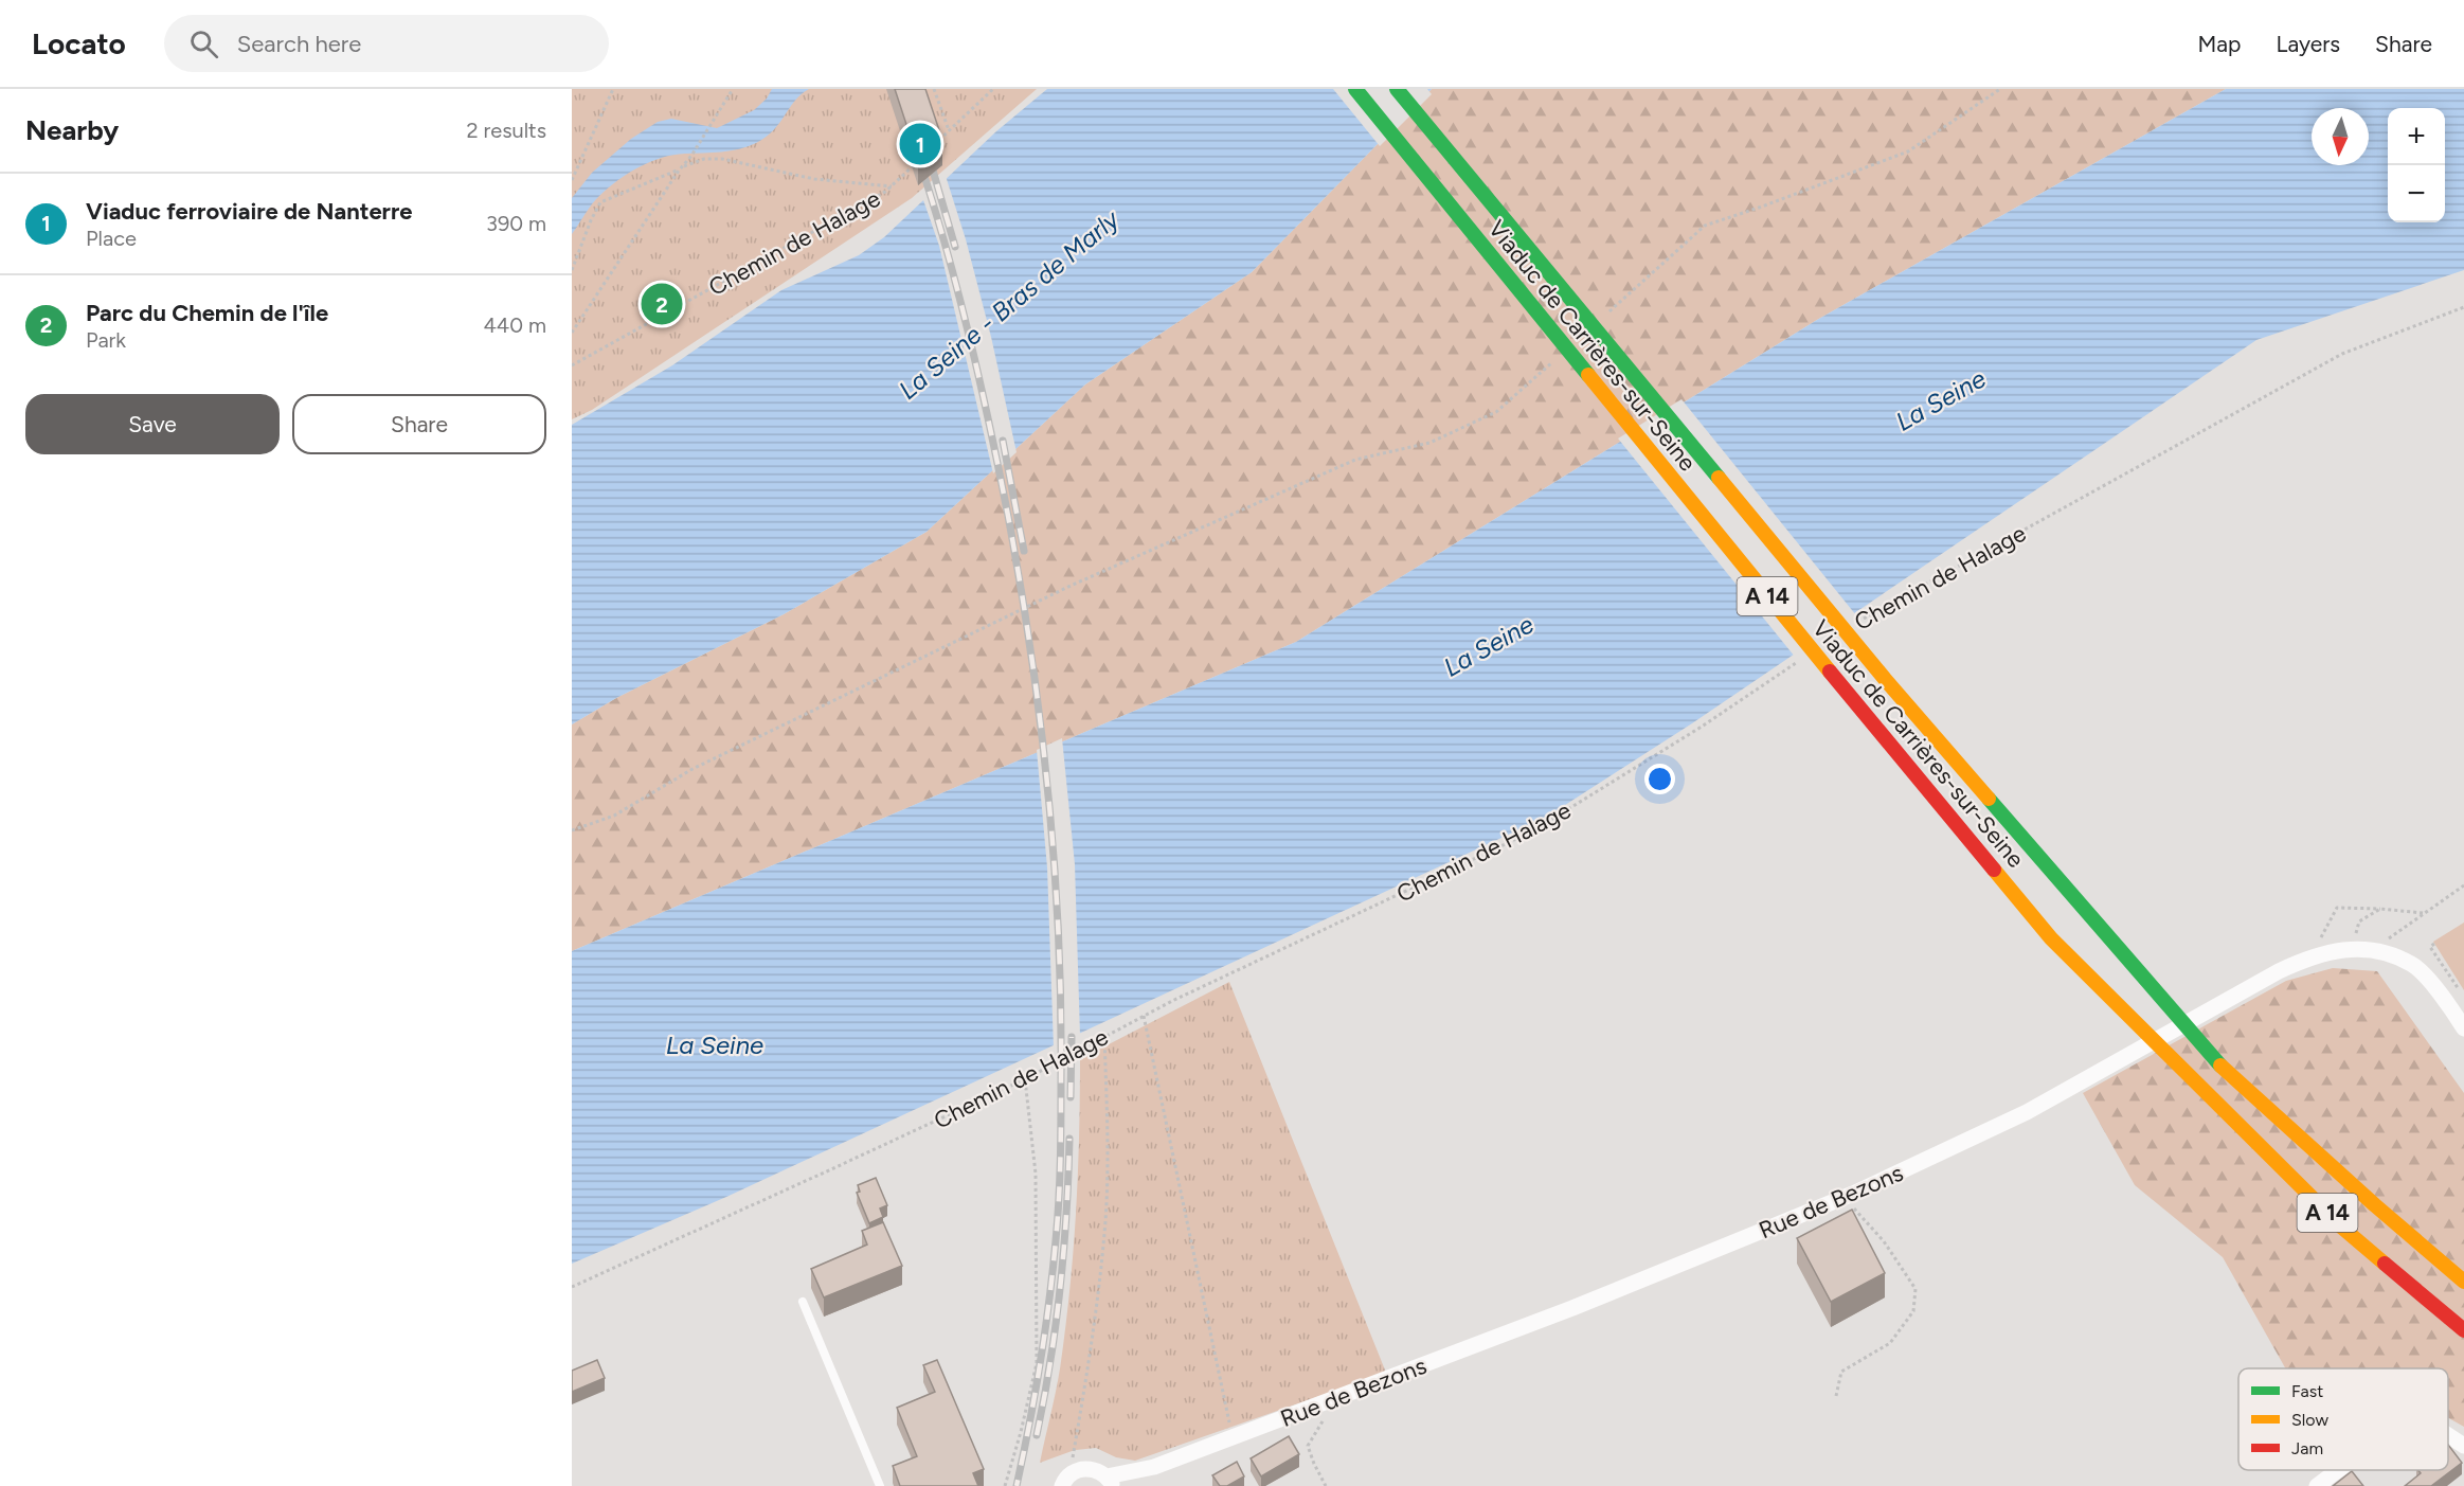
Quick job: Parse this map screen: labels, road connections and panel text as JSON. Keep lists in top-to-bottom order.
{
  "streets": {
    "highway": ["Viaduc de Carrières-sur-Seine", "A 14"],
    "street": ["Rue de Bezons"],
    "path": ["Chemin de Halage"]
  },
  "water": ["La Seine - Bras de Marly", "La Seine"],
  "legend": ["Fast", "Slow", "Jam"],
  "north": "bottom",
  "page": {
    "header": "Locato",
    "search": "Search here",
    "nav": ["Map", "Layers", "Share"],
    "heading": ["Nearby", "2 results"],
    "map_buttons": ["+", "−"],
    "pins": ["1", "2"],
    "list": [
      {
        "mark": "1",
        "name": "Viaduc ferroviaire de Nanterre",
        "note": "Place",
        "value": "390 m"
      },
      {
        "mark": "2",
        "name": "Parc du Chemin de l'île",
        "note": "Park",
        "value": "440 m"
      }
    ],
    "buttons": ["Save", "Share"]
  }
}
